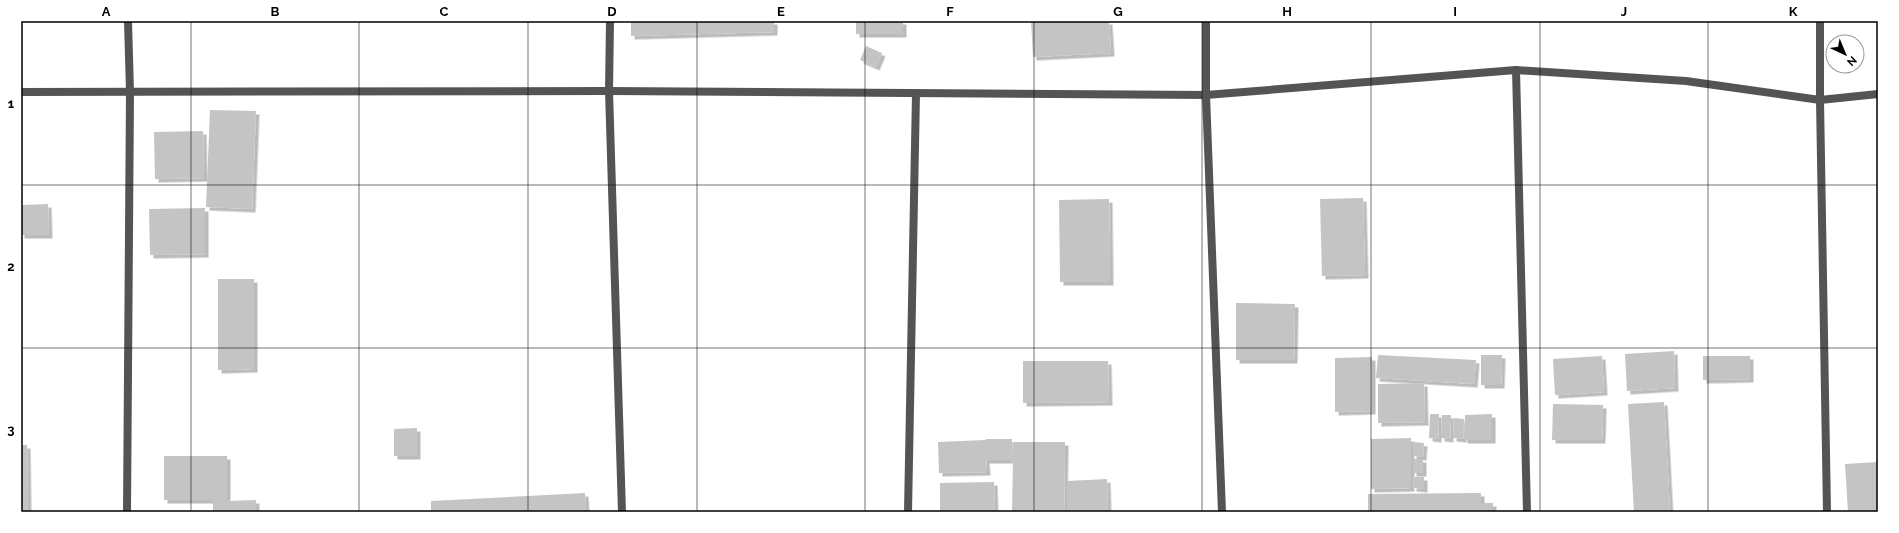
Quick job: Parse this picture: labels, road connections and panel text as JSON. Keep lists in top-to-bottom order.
{
  "north": "bottom right",
  "grid": {
    "columns": [
      "A",
      "B",
      "C",
      "D",
      "E",
      "F",
      "G",
      "H",
      "I",
      "J",
      "K"
    ],
    "rows": ["1", "2", "3"]
  }
}
